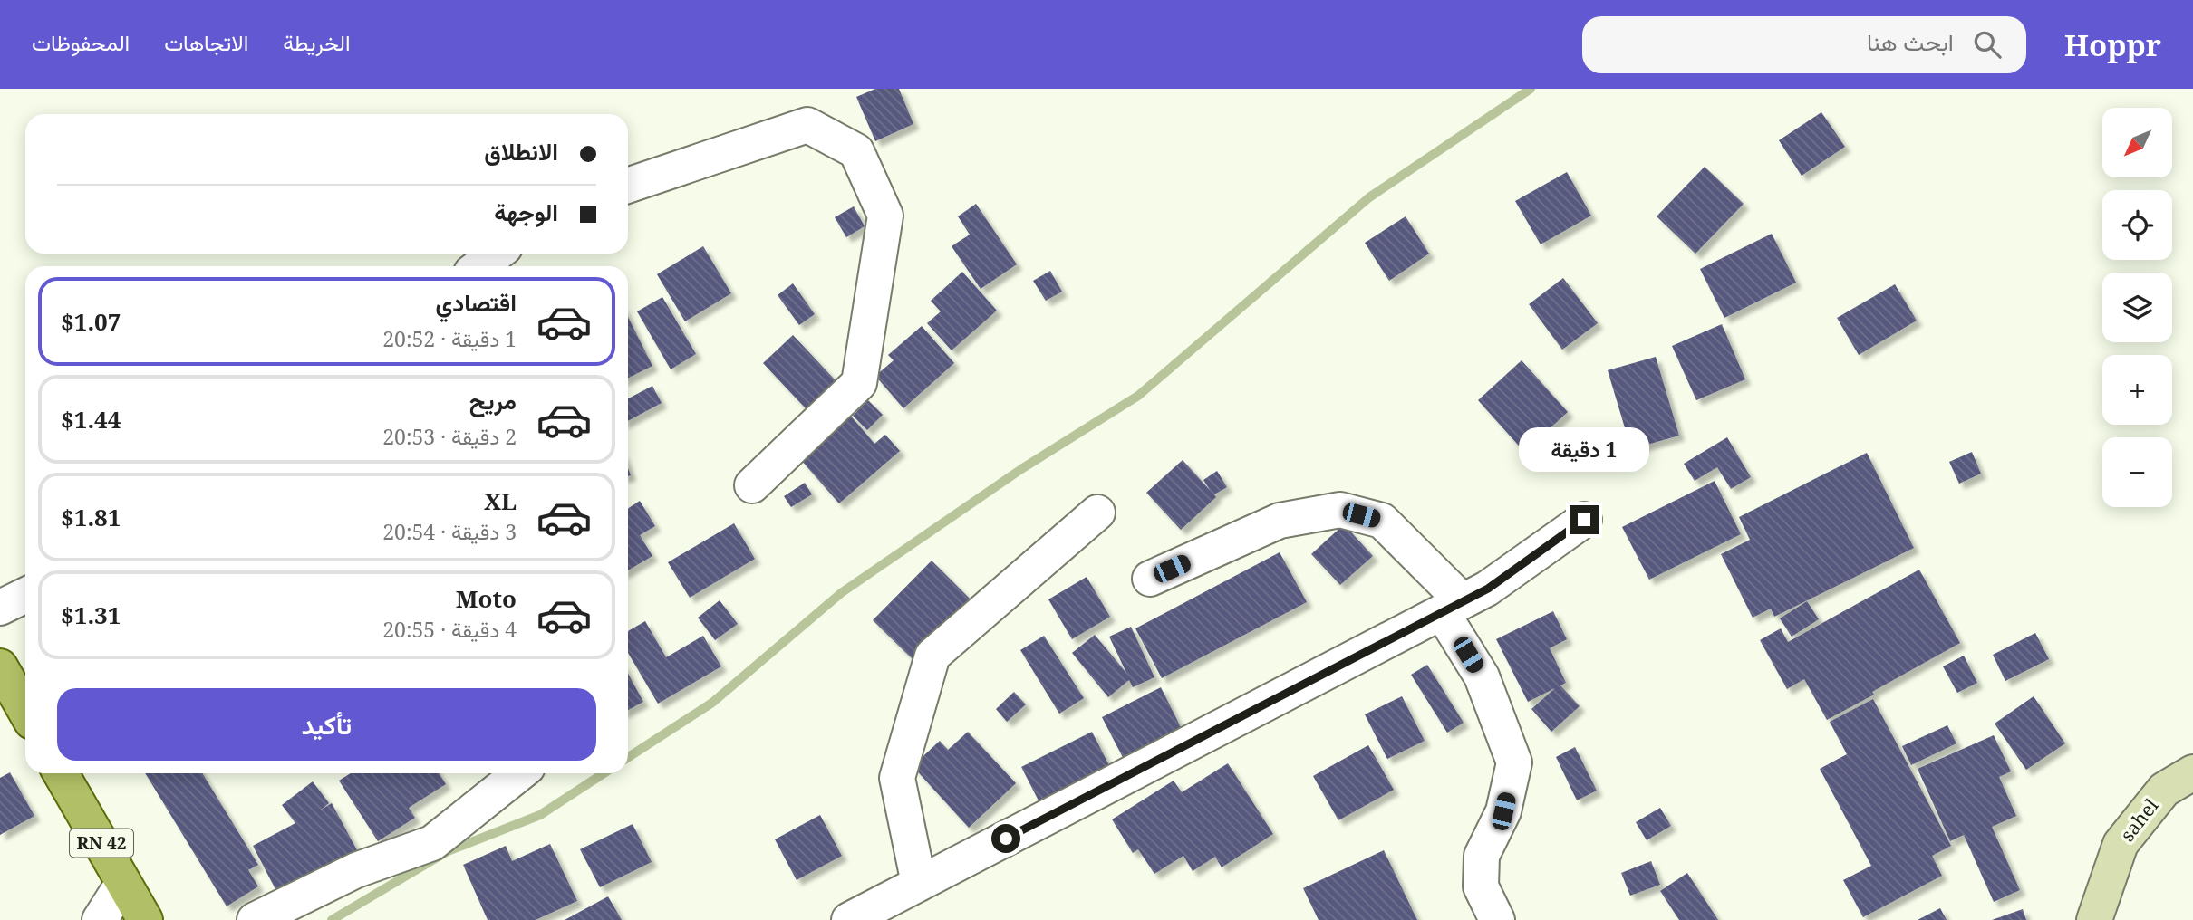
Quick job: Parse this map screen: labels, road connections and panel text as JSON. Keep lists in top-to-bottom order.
{
  "streets": {
    "main road": ["RN 42"],
    "street": ["sahel"]
  },
  "north": "bottom left",
  "page": {
    "header": "Hoppr",
    "search": "ابحث هنا",
    "nav": ["الخريطة", "الاتجاهات", "المحفوظات"],
    "map_buttons": ["+", "−"],
    "banner": ["الانطلاق", "الوجهة"],
    "list": [
      {
        "name": "اقتصادي",
        "note": "1 دقيقة · 20:52",
        "value": "$1.07"
      },
      {
        "name": "مريح",
        "note": "2 دقيقة · 20:53",
        "value": "$1.44"
      },
      {
        "name": "XL",
        "note": "3 دقيقة · 20:54",
        "value": "$1.81"
      },
      {
        "name": "Moto",
        "note": "4 دقيقة · 20:55",
        "value": "$1.31"
      }
    ],
    "bubble": "1 دقيقة",
    "buttons": "تأكيد"
  }
}
